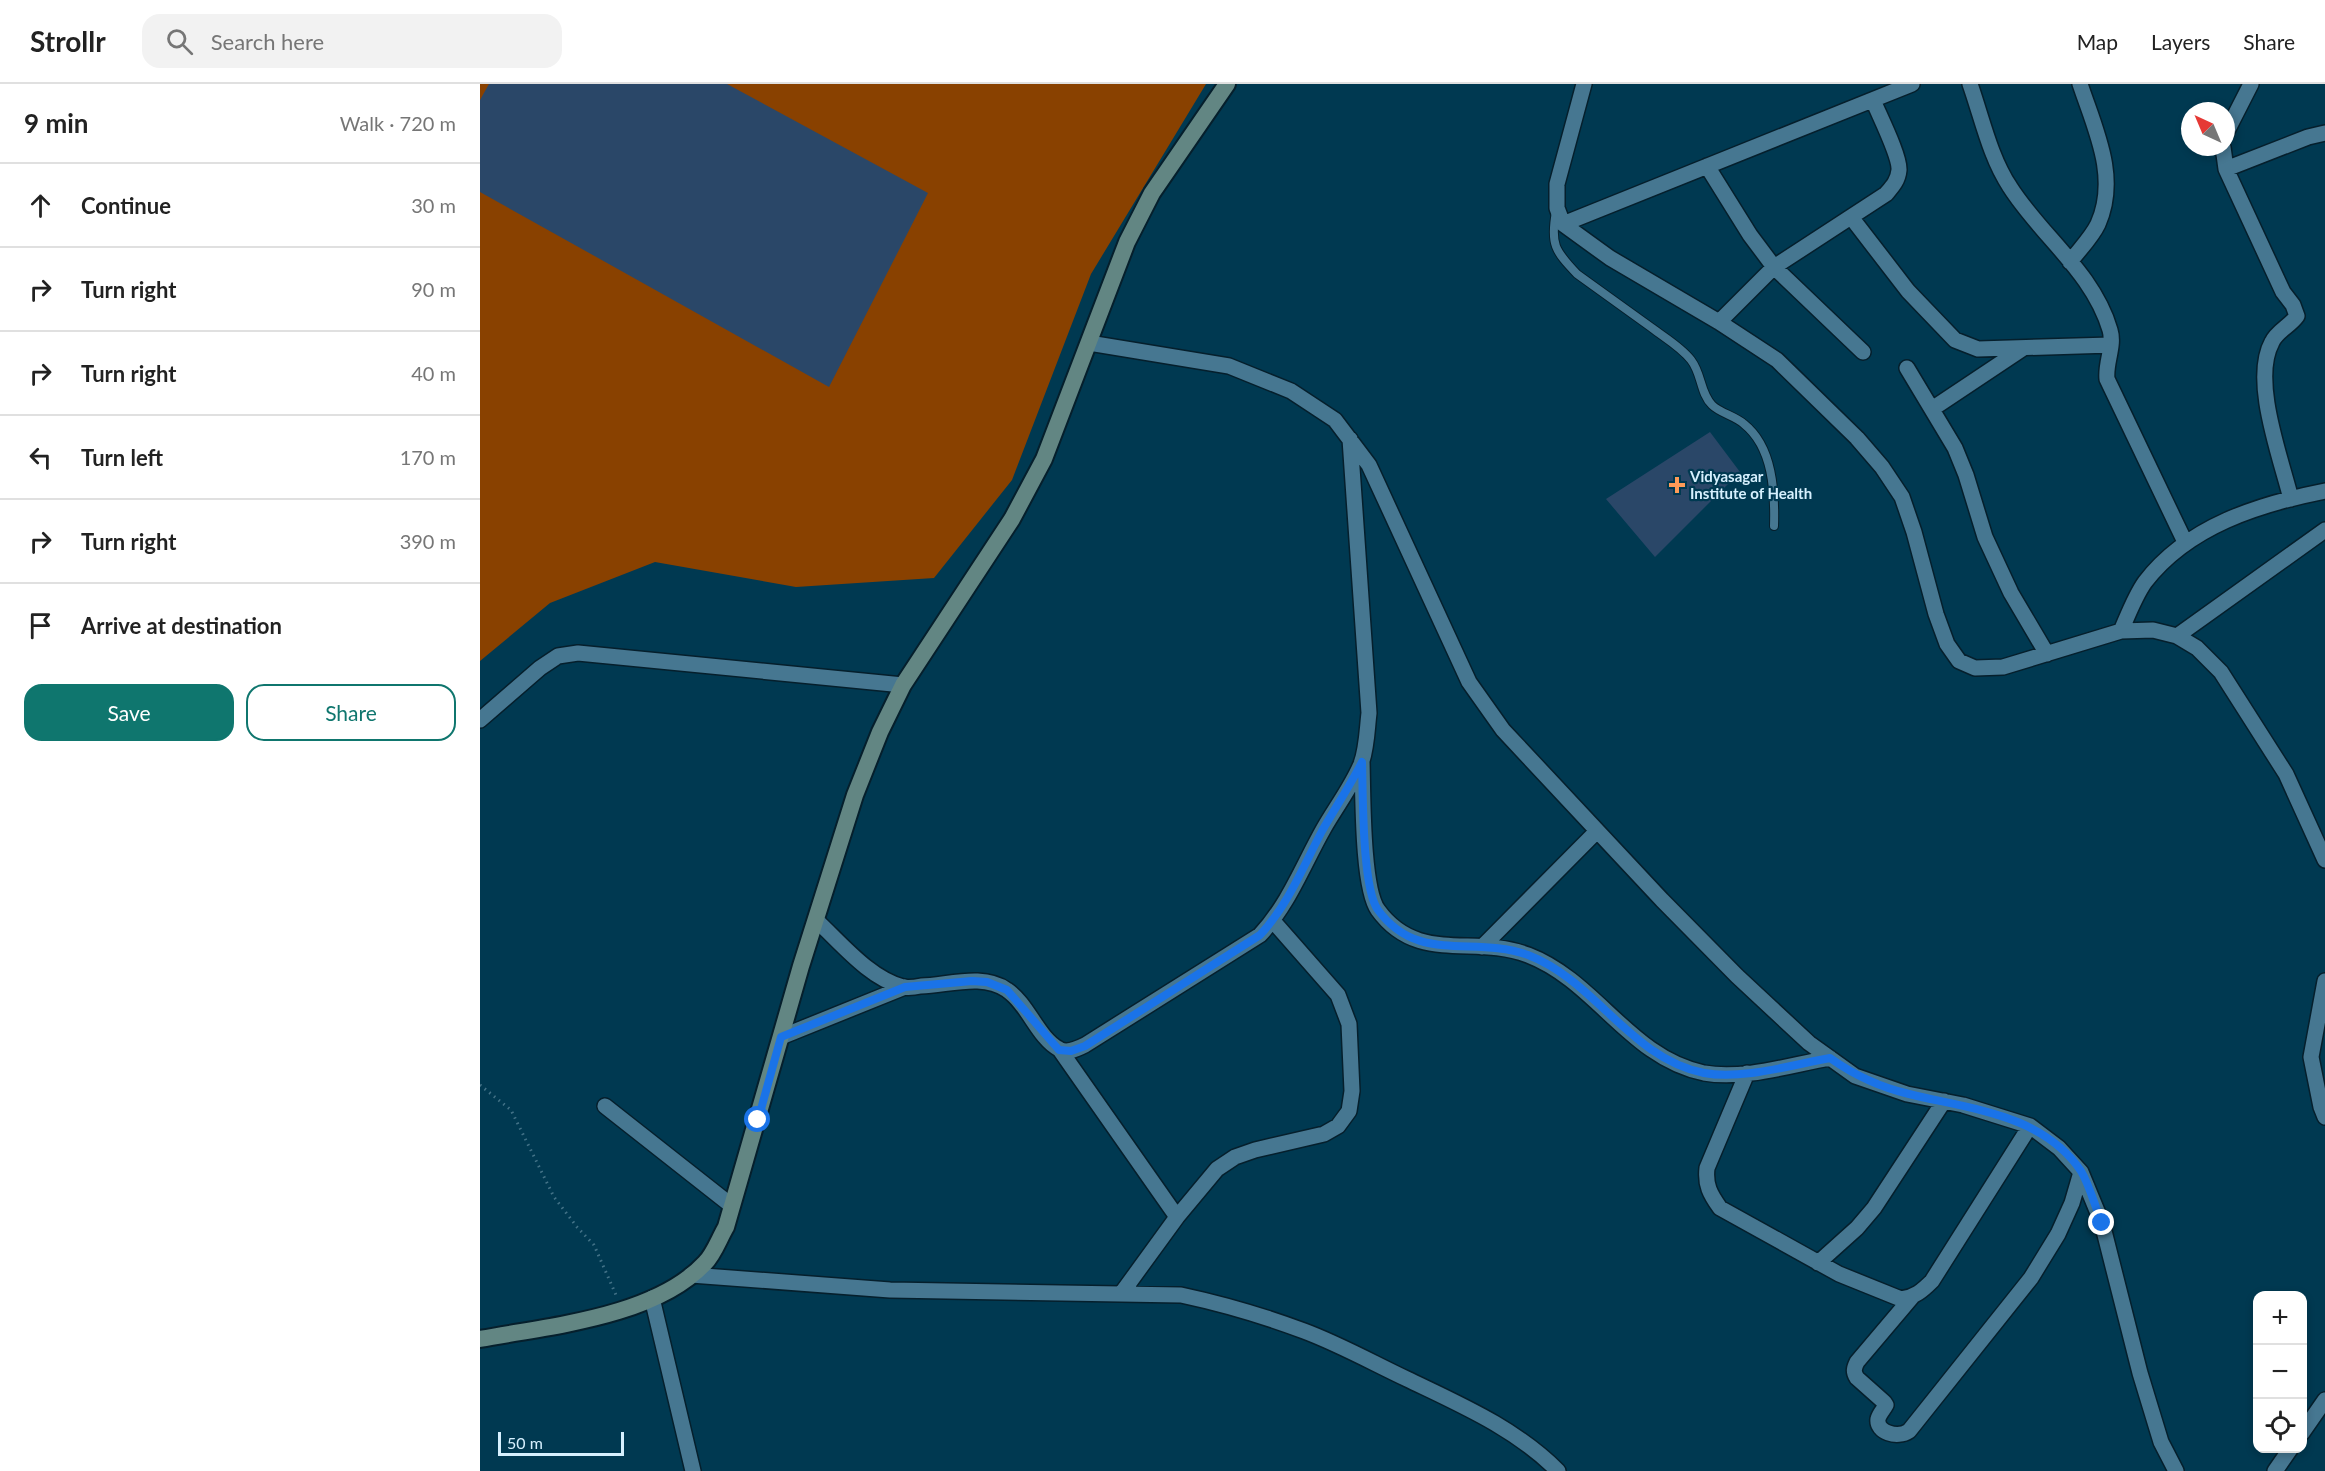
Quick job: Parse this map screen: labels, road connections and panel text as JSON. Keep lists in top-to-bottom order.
{
  "places": {
    "health": ["Vidyasagar Institute of Health"]
  },
  "scale_bar": "50 m",
  "north": "top left",
  "page": {
    "header": "Strollr",
    "search": "Search here",
    "nav": ["Map", "Layers", "Share"],
    "heading": ["9 min", "Walk · 720 m"],
    "list": [
      ["Continue", "30 m"],
      ["Turn right", "90 m"],
      ["Turn right", "40 m"],
      ["Turn left", "170 m"],
      ["Turn right", "390 m"],
      "Arrive at destination"
    ],
    "buttons": ["Save", "Share"],
    "map_buttons": ["+", "−"],
    "scale": "50 m"
  }
}
